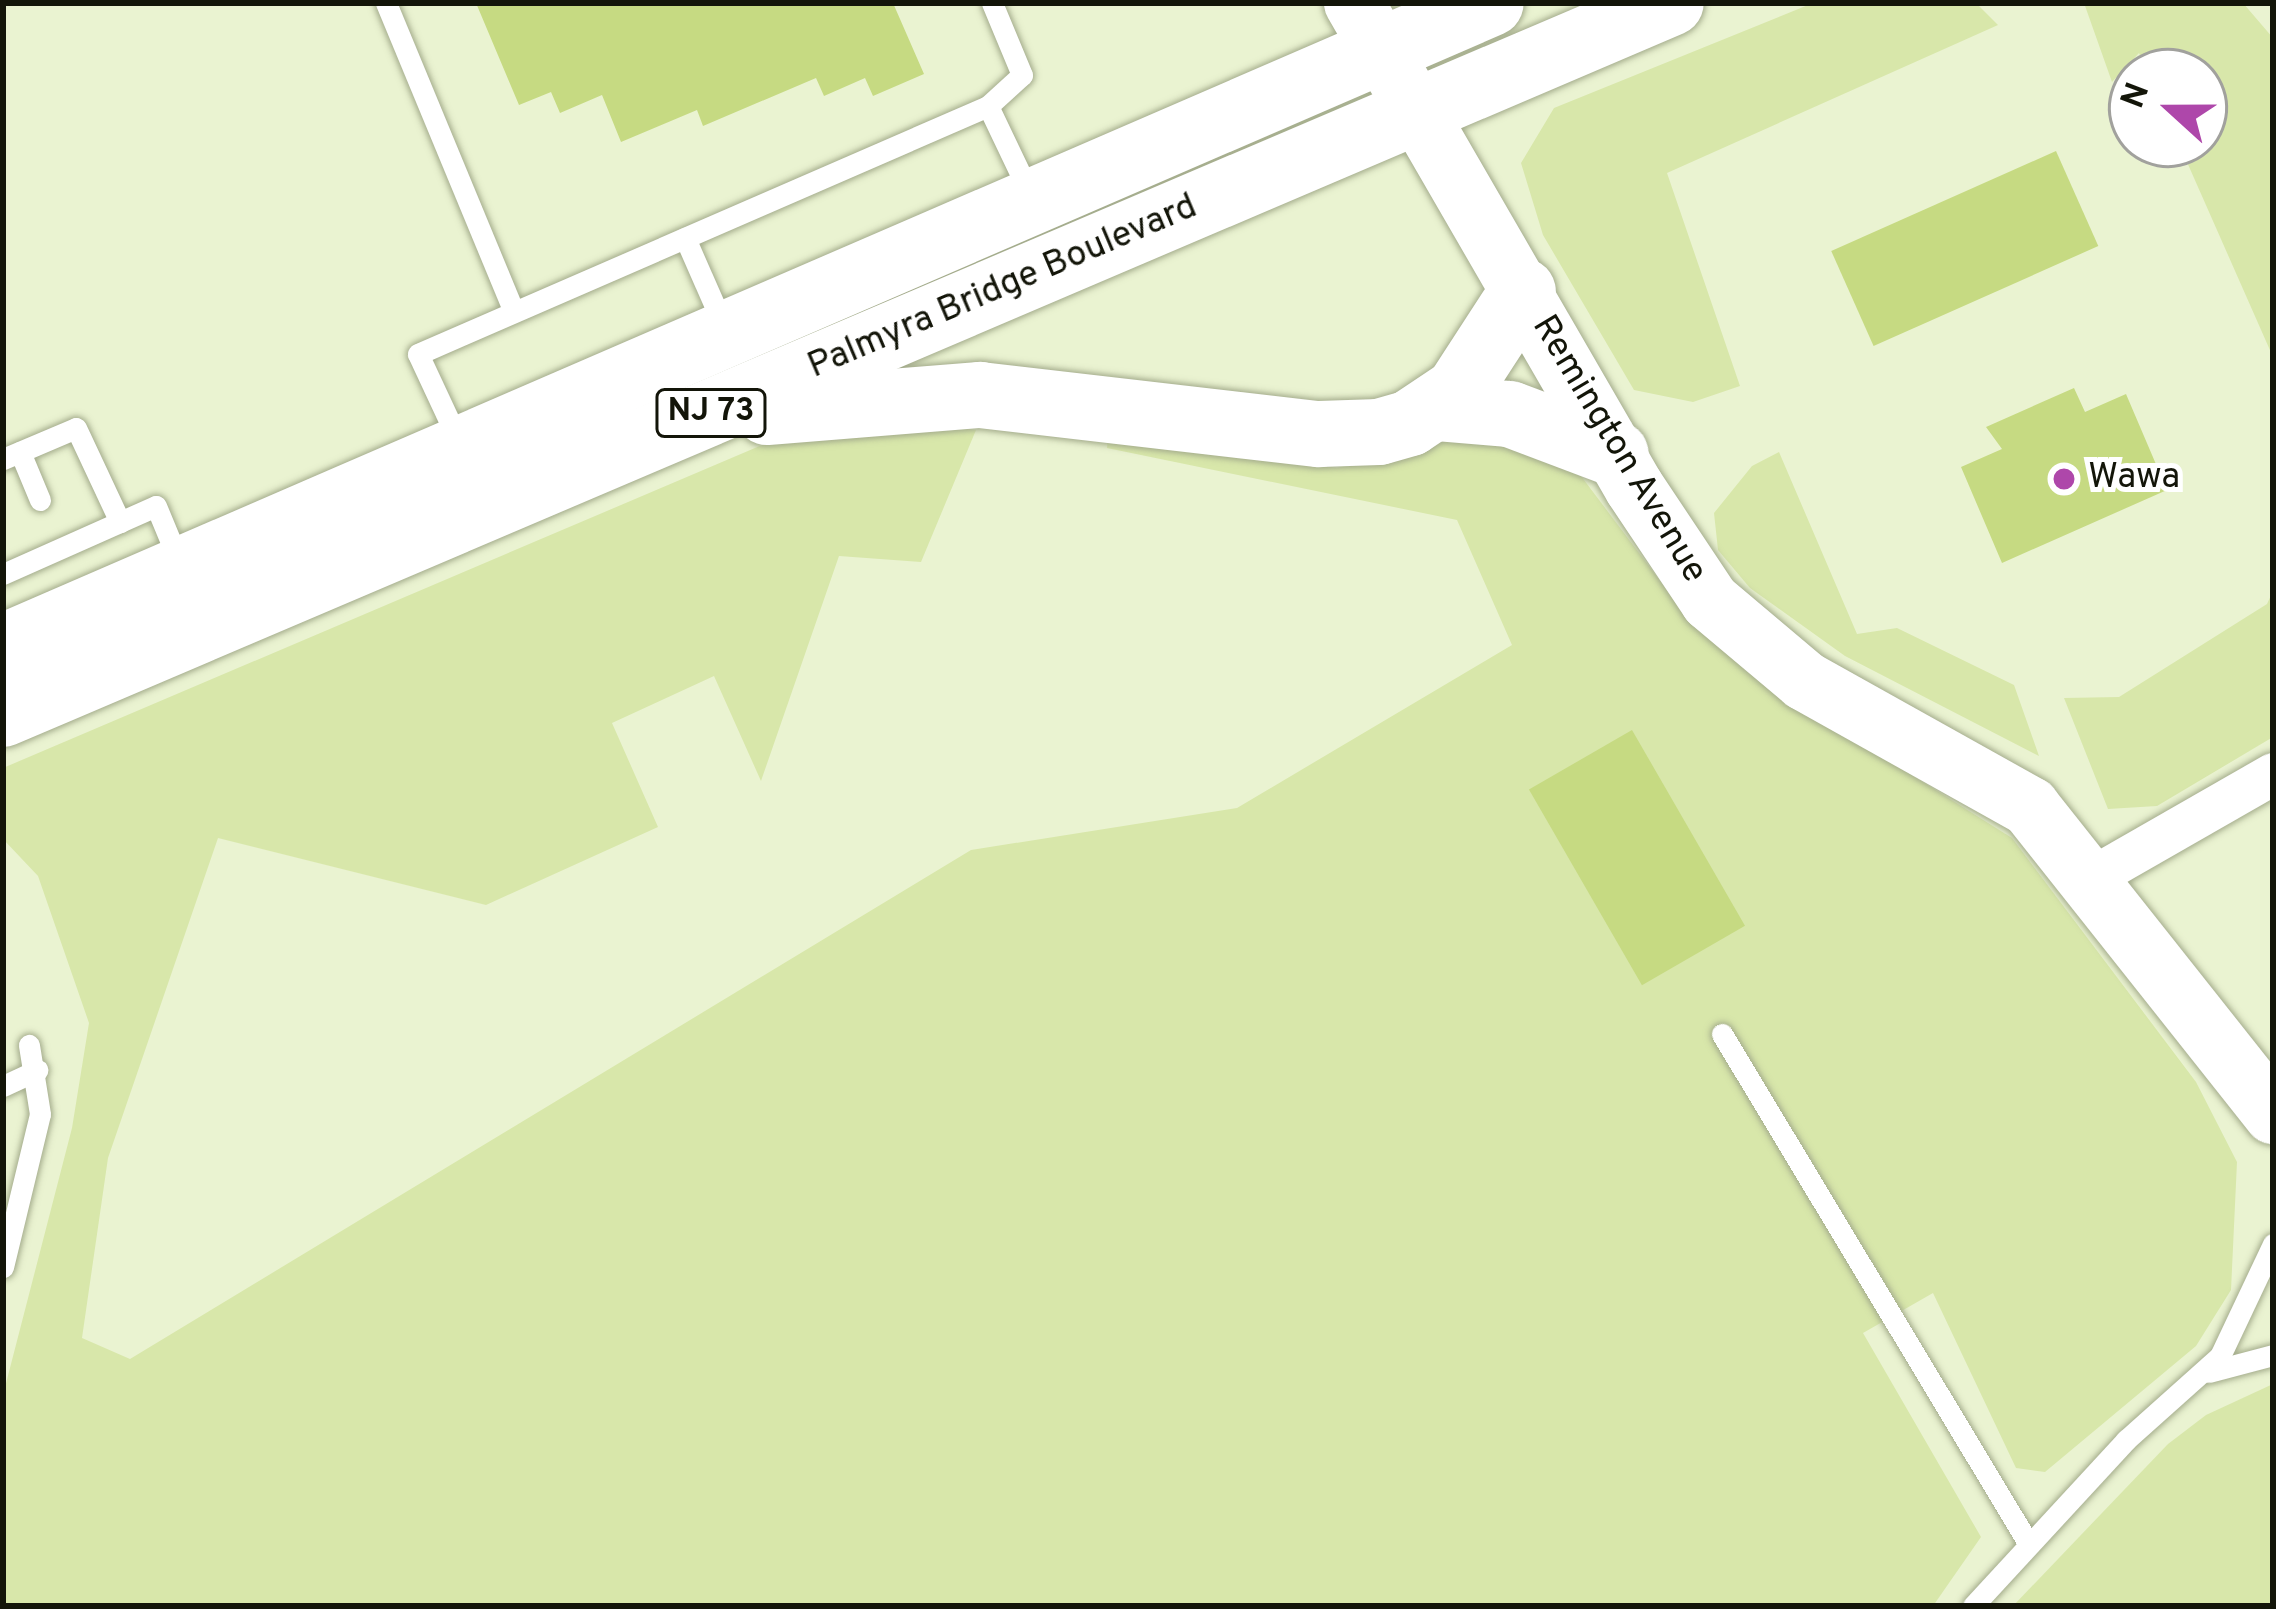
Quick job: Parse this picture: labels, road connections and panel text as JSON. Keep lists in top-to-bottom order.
{
  "streets": {
    "highway": ["Palmyra Bridge Boulevard", "NJ 73"],
    "street": ["Remington Avenue"]
  },
  "crossings": [
    ["Palmyra Bridge Boulevard", "Remington Avenue"]
  ],
  "places": ["Wawa"],
  "north": "left"
}
